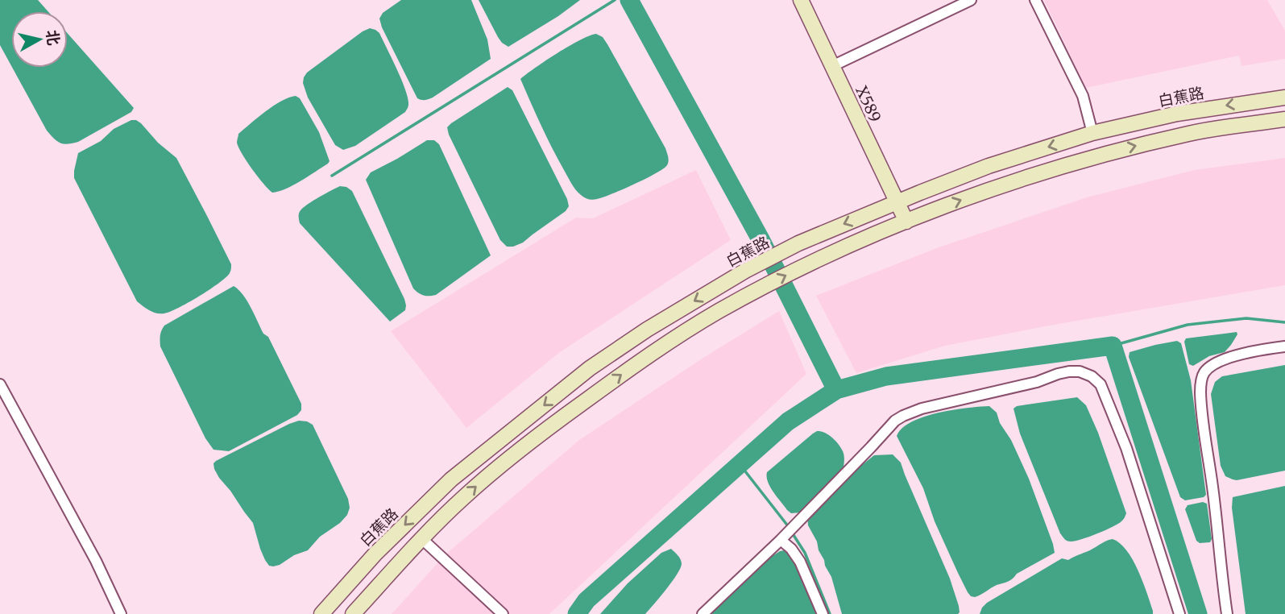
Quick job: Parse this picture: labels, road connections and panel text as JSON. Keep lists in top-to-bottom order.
{
  "streets": {
    "main road": ["白蕉路", "X589"]
  },
  "crossings": [
    ["白蕉路", "X589"]
  ],
  "north": "right"
}
